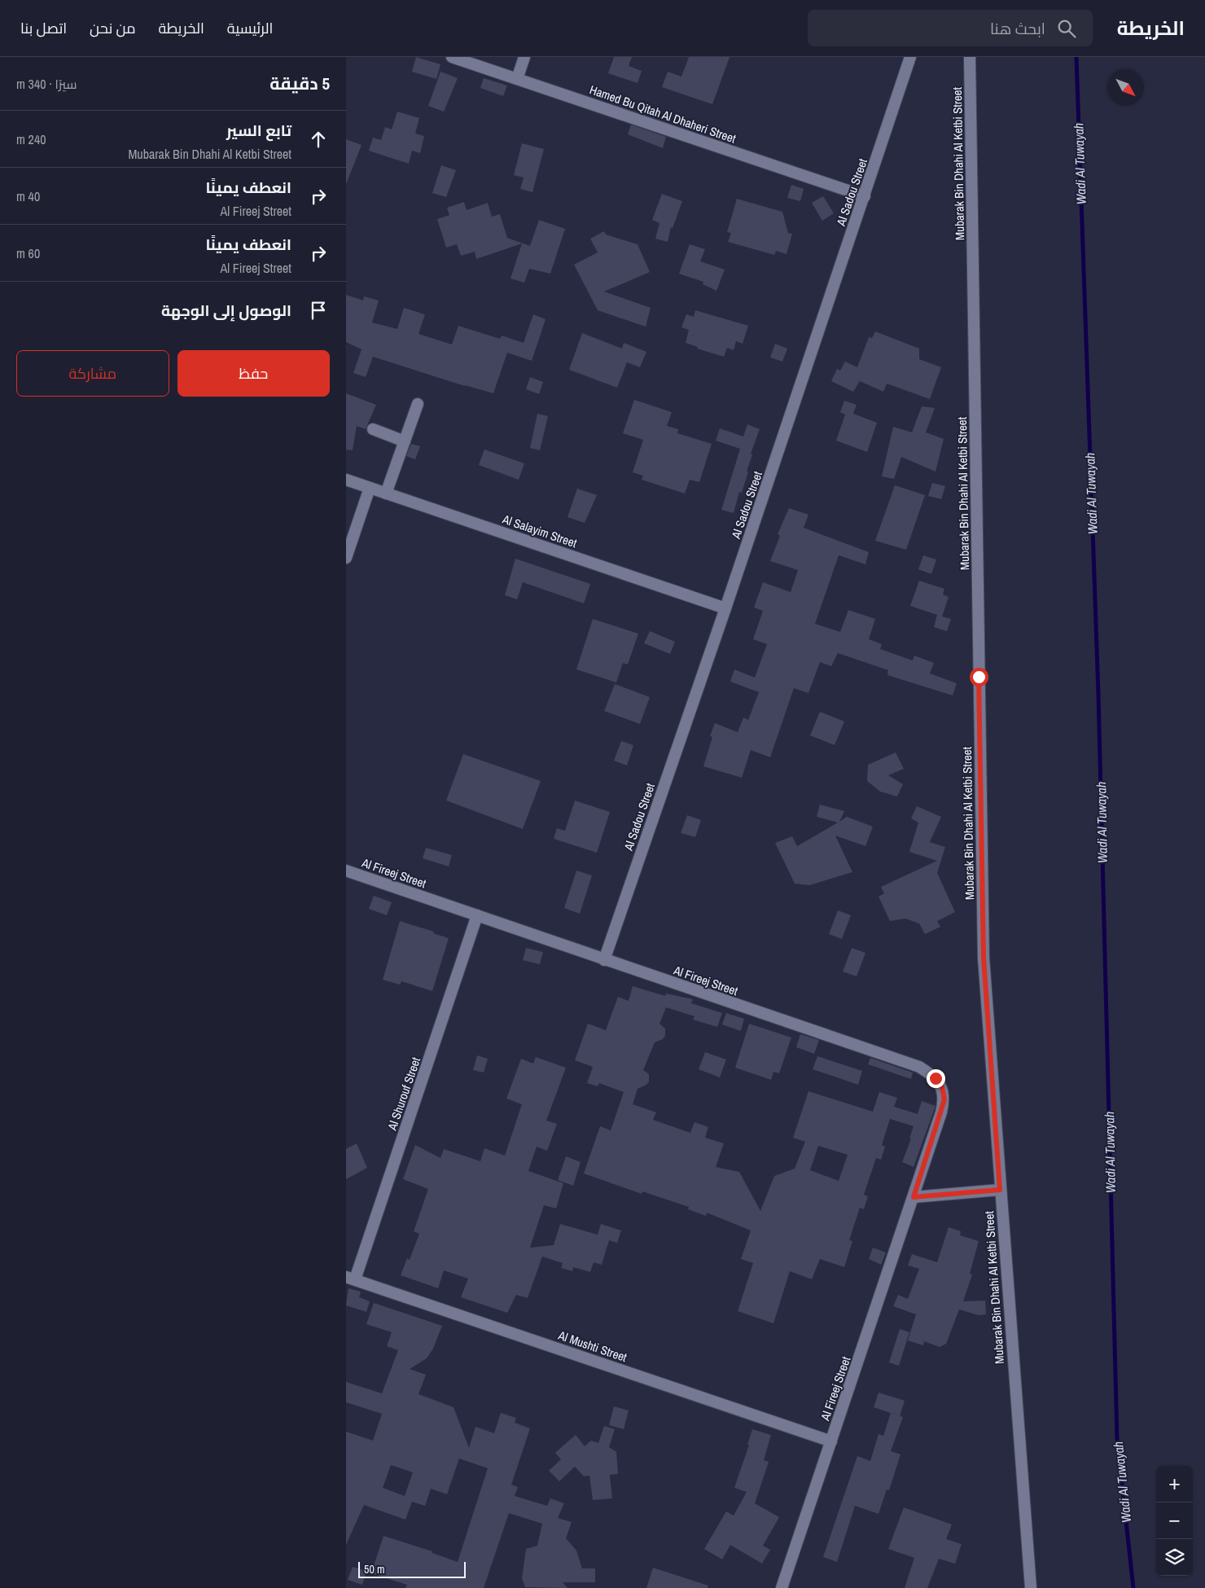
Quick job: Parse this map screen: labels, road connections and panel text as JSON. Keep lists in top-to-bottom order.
{
  "streets": {
    "street": [
      "Hamed Bu Qitah Al Dhaheri Street",
      "Mubarak Bin Dhahi Al Ketbi Street",
      "Al Sadou Street",
      "Al Salayim Street",
      "Al Fireej Street",
      "Al Shurouf Street",
      "Al Mushti Street"
    ]
  },
  "crossings": [
    ["Hamed Bu Qitah Al Dhaheri Street", "Al Sadou Street"],
    ["Al Sadou Street", "Al Salayim Street"],
    ["Al Sadou Street", "Al Fireej Street"],
    ["Al Fireej Street", "Al Shurouf Street"],
    ["Al Fireej Street", "Al Mushti Street"],
    ["Al Shurouf Street", "Al Mushti Street"]
  ],
  "water": ["Wadi Al Tuwayah"],
  "scale_bar": "50 m",
  "north": "bottom right",
  "page": {
    "header": "الخريطة",
    "search": "ابحث هنا",
    "nav": [
      "الرئيسية",
      "الخريطة",
      "من نحن",
      "اتصل بنا"
    ],
    "heading": ["5 دقيقة", "سيرًا · 340 m"],
    "list": [
      ["تابع السير", "Mubarak Bin Dhahi Al Ketbi Street", "240 m"],
      ["انعطف يمينًا", "Al Fireej Street", "40 m"],
      ["انعطف يمينًا", "Al Fireej Street", "60 m"],
      "الوصول إلى الوجهة"
    ],
    "buttons": ["حفظ", "مشاركة"],
    "map_buttons": ["+", "−"],
    "scale": "50 m"
  }
}
